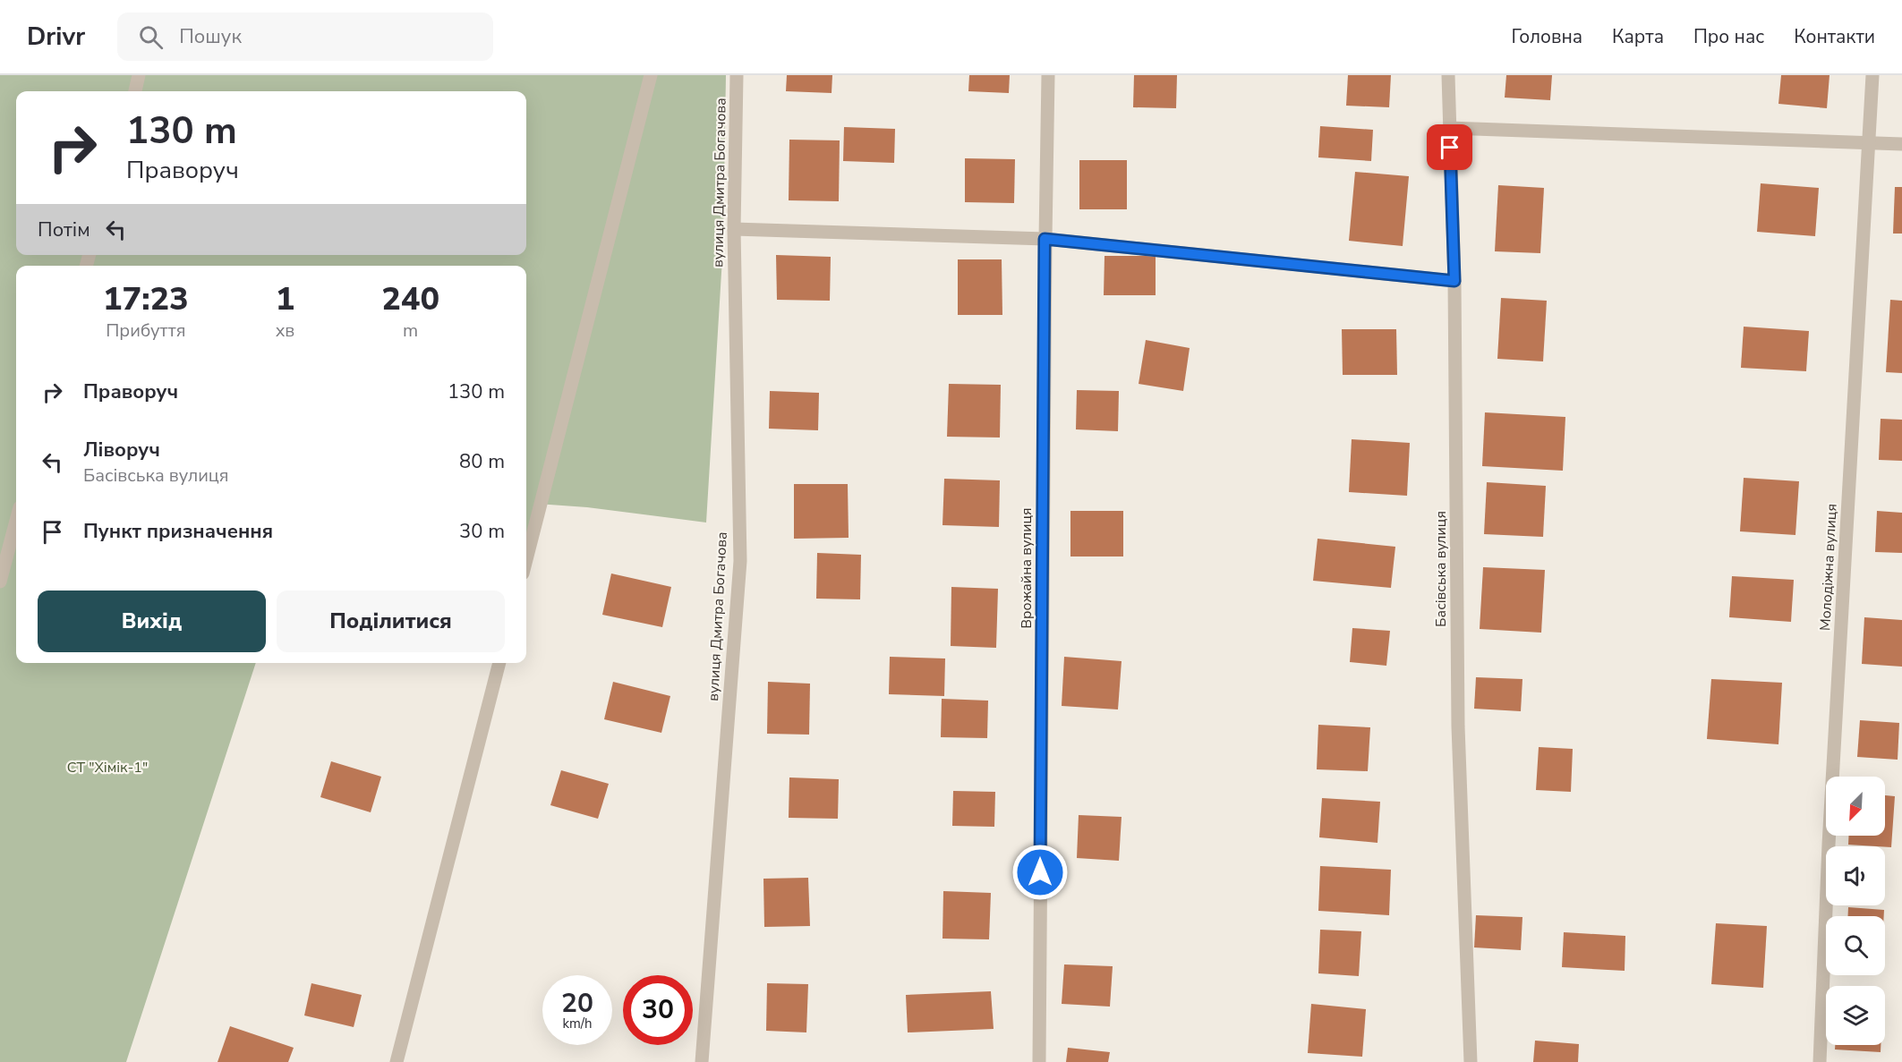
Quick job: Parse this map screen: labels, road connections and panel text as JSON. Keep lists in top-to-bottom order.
{
  "streets": {
    "street": [
      "вулиця Дмитра Богачова",
      "Молодіжна вулиця",
      "Врожайна вулиця",
      "Басівська вулиця"
    ]
  },
  "parks": ["СТ \"Хімік-1\""],
  "north": "bottom left",
  "page": {
    "header": "Drivr",
    "search": "Пошук",
    "nav": [
      "Головна",
      "Карта",
      "Про нас",
      "Контакти"
    ],
    "turn": ["130 m", "Праворуч"],
    "then": "Потім",
    "eta": [
      "17:23",
      "Прибуття",
      "1",
      "хв",
      "240",
      "m"
    ],
    "list": [
      {
        "name": "Праворуч",
        "value": "130 m"
      },
      {
        "name": "Ліворуч",
        "note": "Басівська вулиця",
        "value": "80 m"
      },
      {
        "name": "Пункт призначення",
        "value": "30 m"
      }
    ],
    "buttons": ["Вихід", "Поділитися"],
    "speed": "20 km/h",
    "limit": "30"
  }
}
